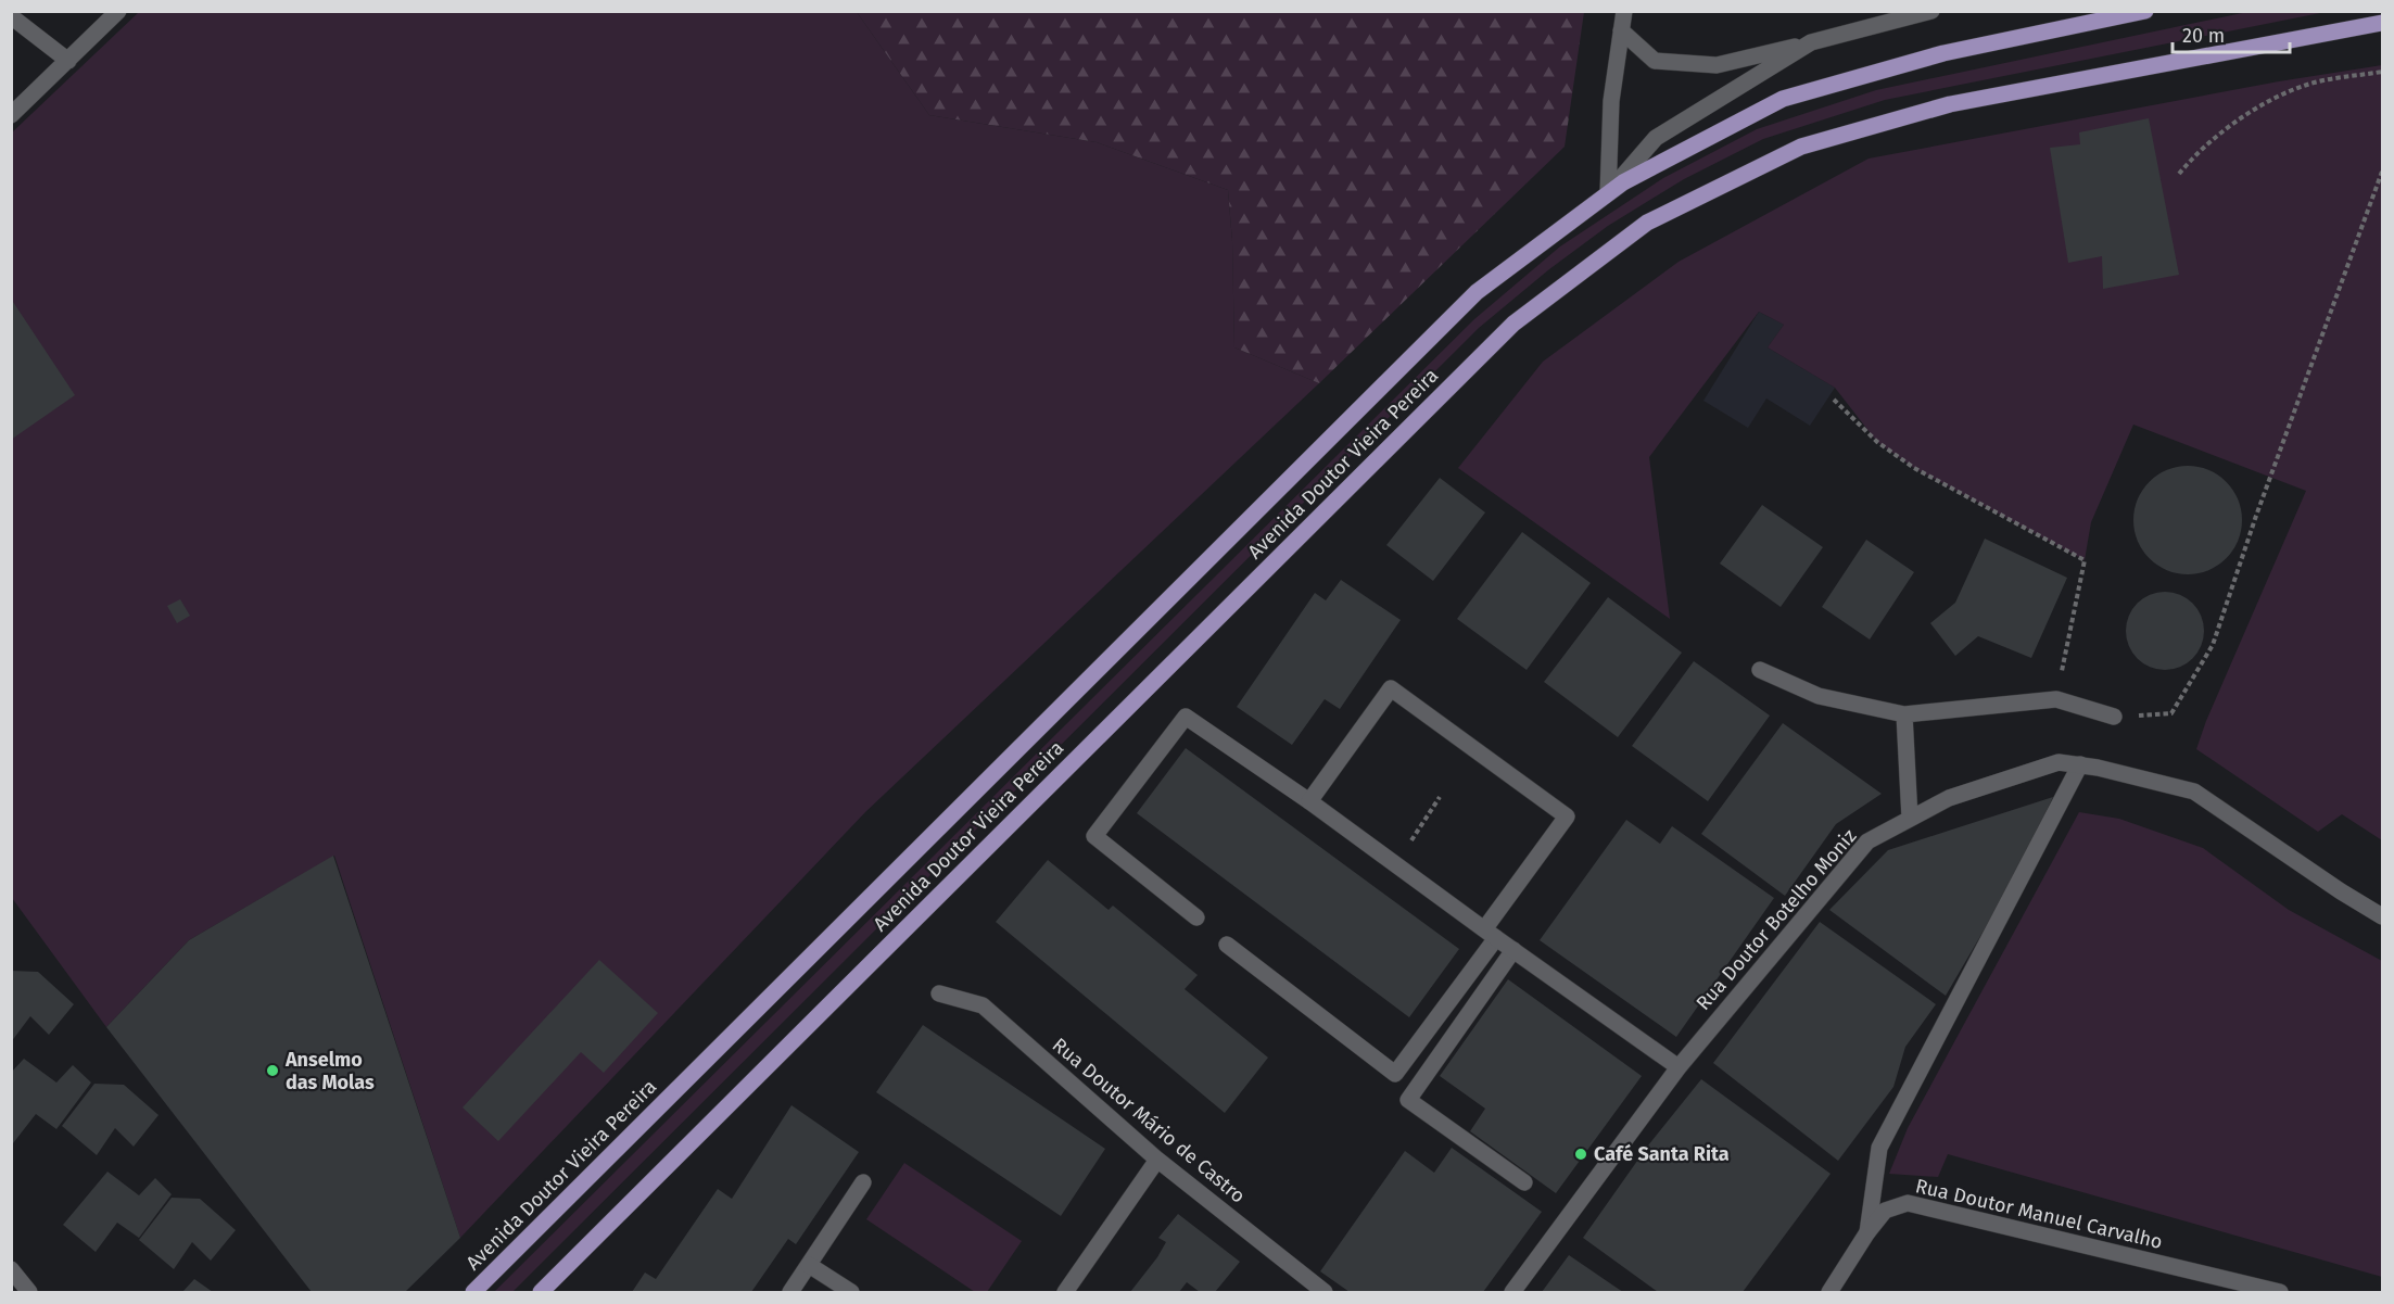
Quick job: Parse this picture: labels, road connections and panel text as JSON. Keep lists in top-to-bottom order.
{
  "streets": {
    "main road": ["Avenida Doutor Vieira Pereira"],
    "street": ["Rua Doutor Botelho Moniz", "Rua Doutor Mário de Castro", "Rua Doutor Manuel Carvalho"]
  },
  "places": ["Anselmo das Molas", "Café Santa Rita"],
  "scale_bar": "20 m"
}
